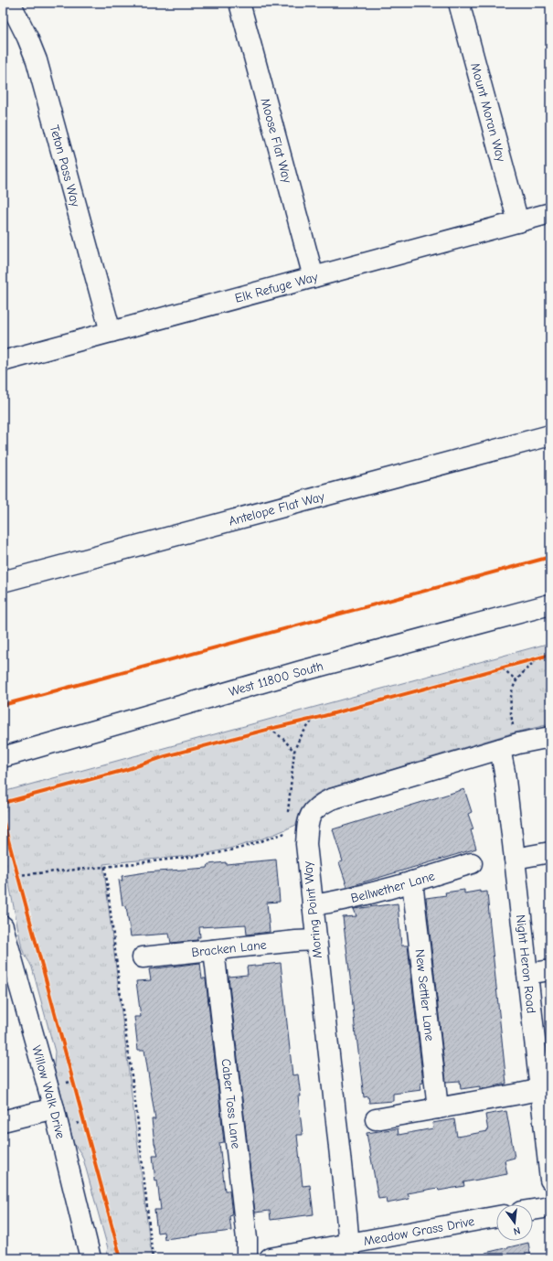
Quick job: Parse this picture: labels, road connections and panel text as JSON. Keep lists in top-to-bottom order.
{
  "streets": {
    "street": [
      "Mount Moran Way",
      "Moose Flat Way",
      "Teton Pass Way",
      "Elk Refuge Way",
      "Antelope Flat Way",
      "West 11800 South",
      "Bellwether Lane",
      "Moring Point Way",
      "Bracken Lane",
      "Night Heron Road",
      "New Settler Lane",
      "Willow Walk Drive",
      "Caber Toss Lane",
      "Meadow Grass Drive"
    ]
  },
  "crossings": [
    ["Mount Moran Way", "Elk Refuge Way"],
    ["Moose Flat Way", "Elk Refuge Way"],
    ["Teton Pass Way", "Elk Refuge Way"],
    ["Bellwether Lane", "Moring Point Way"],
    ["Bellwether Lane", "New Settler Lane"],
    ["Moring Point Way", "Bracken Lane"],
    ["Moring Point Way", "Night Heron Road"],
    ["Moring Point Way", "Meadow Grass Drive"],
    ["Bracken Lane", "Caber Toss Lane"]
  ],
  "north": "bottom"
}
